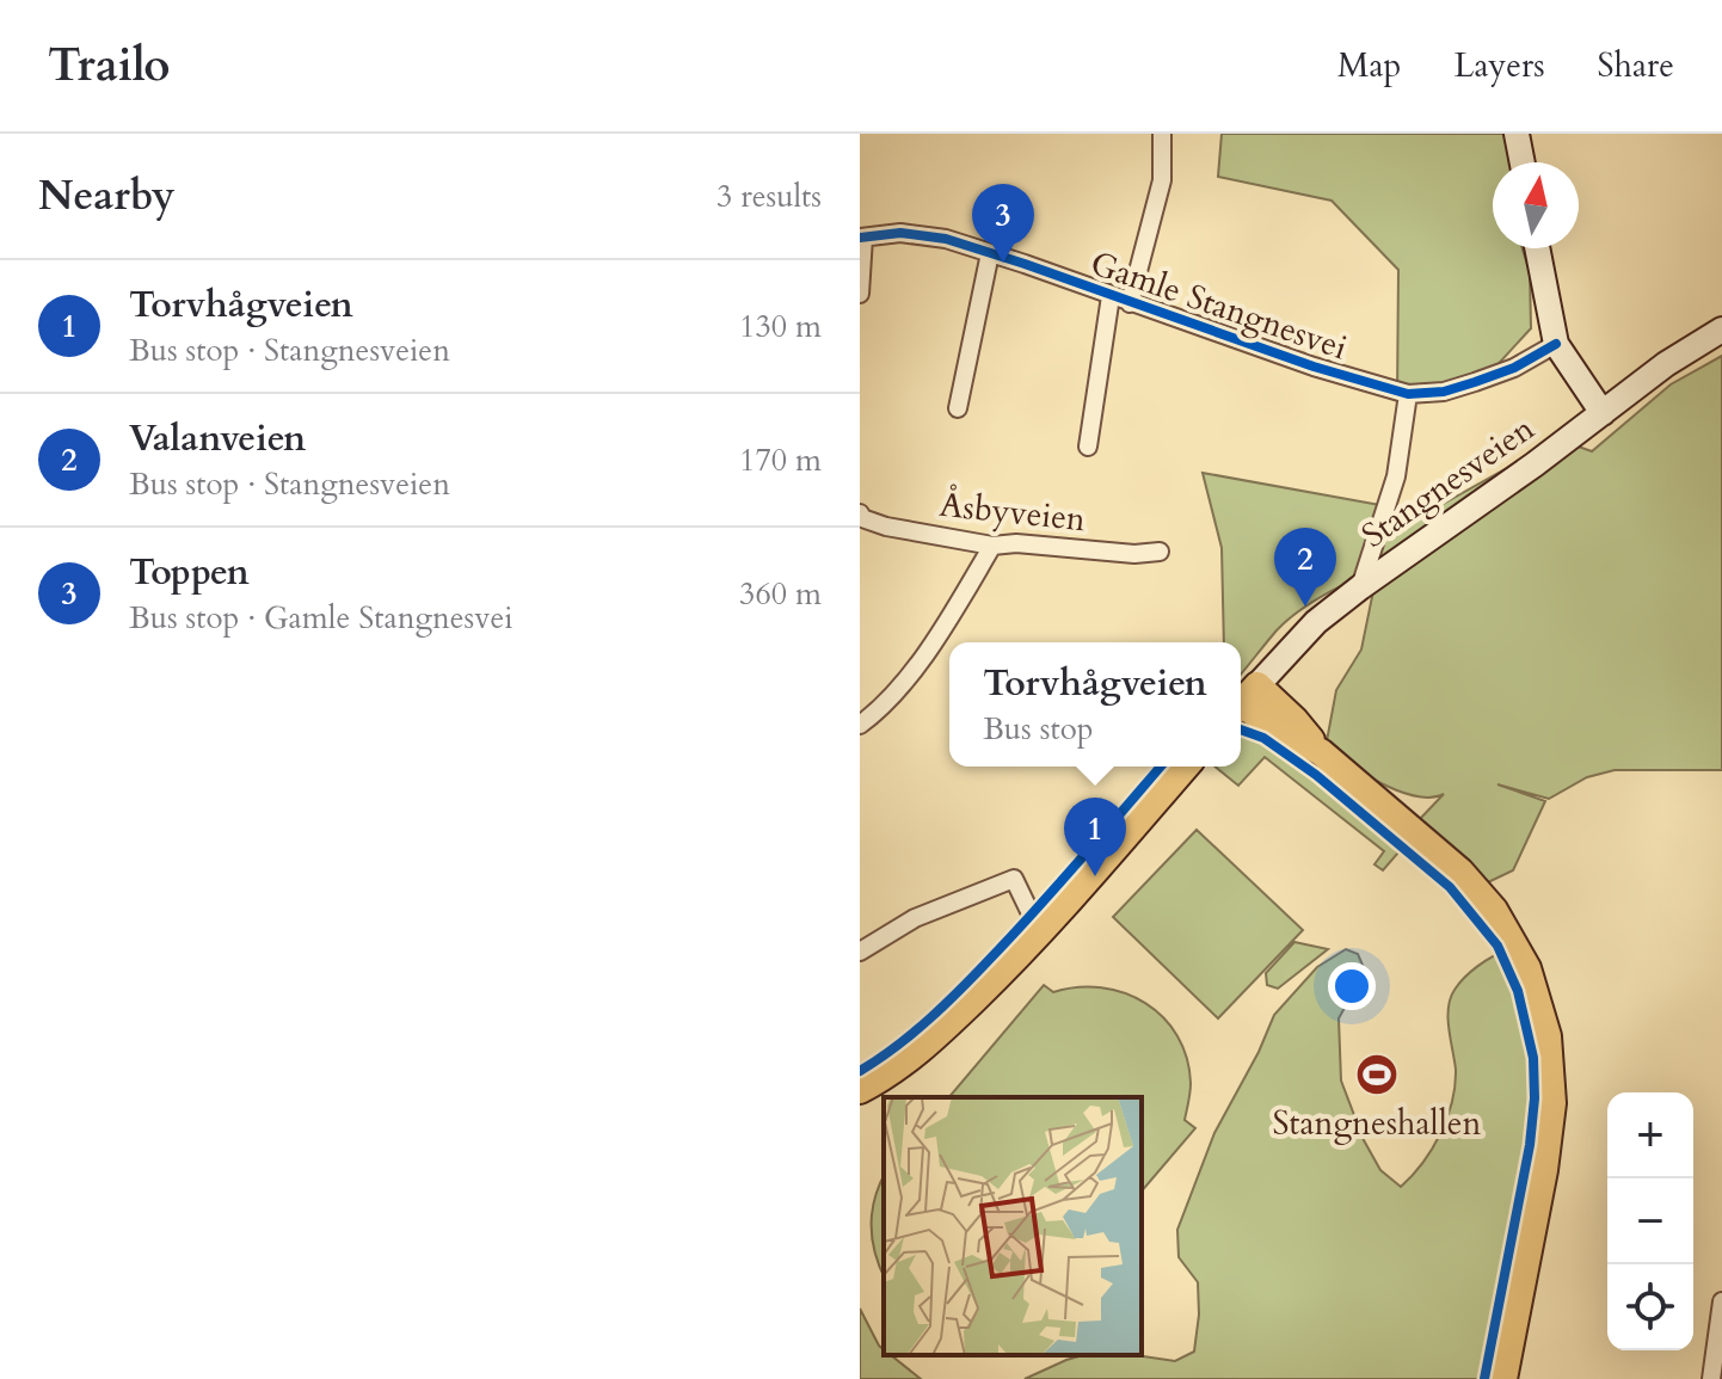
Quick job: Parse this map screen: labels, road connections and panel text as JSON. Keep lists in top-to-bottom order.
{
  "streets": {
    "main road": ["Stangnesveien"],
    "street": ["Gamle Stangnesvei", "Åsbyveien"]
  },
  "places": {
    "sports": ["Stangneshallen"]
  },
  "north": "top",
  "page": {
    "header": "Trailo",
    "nav": ["Map", "Layers", "Share"],
    "heading": ["Nearby", "3 results"],
    "pins": ["3", "2", "1"],
    "list": [
      {
        "mark": "1",
        "name": "Torvhågveien",
        "note": "Bus stop · Stangnesveien",
        "value": "130 m"
      },
      {
        "mark": "2",
        "name": "Valanveien",
        "note": "Bus stop · Stangnesveien",
        "value": "170 m"
      },
      {
        "mark": "3",
        "name": "Toppen",
        "note": "Bus stop · Gamle Stangnesvei",
        "value": "360 m"
      }
    ],
    "popup": ["Torvhågveien", "Bus stop"],
    "map_buttons": ["+", "−"]
  }
}
